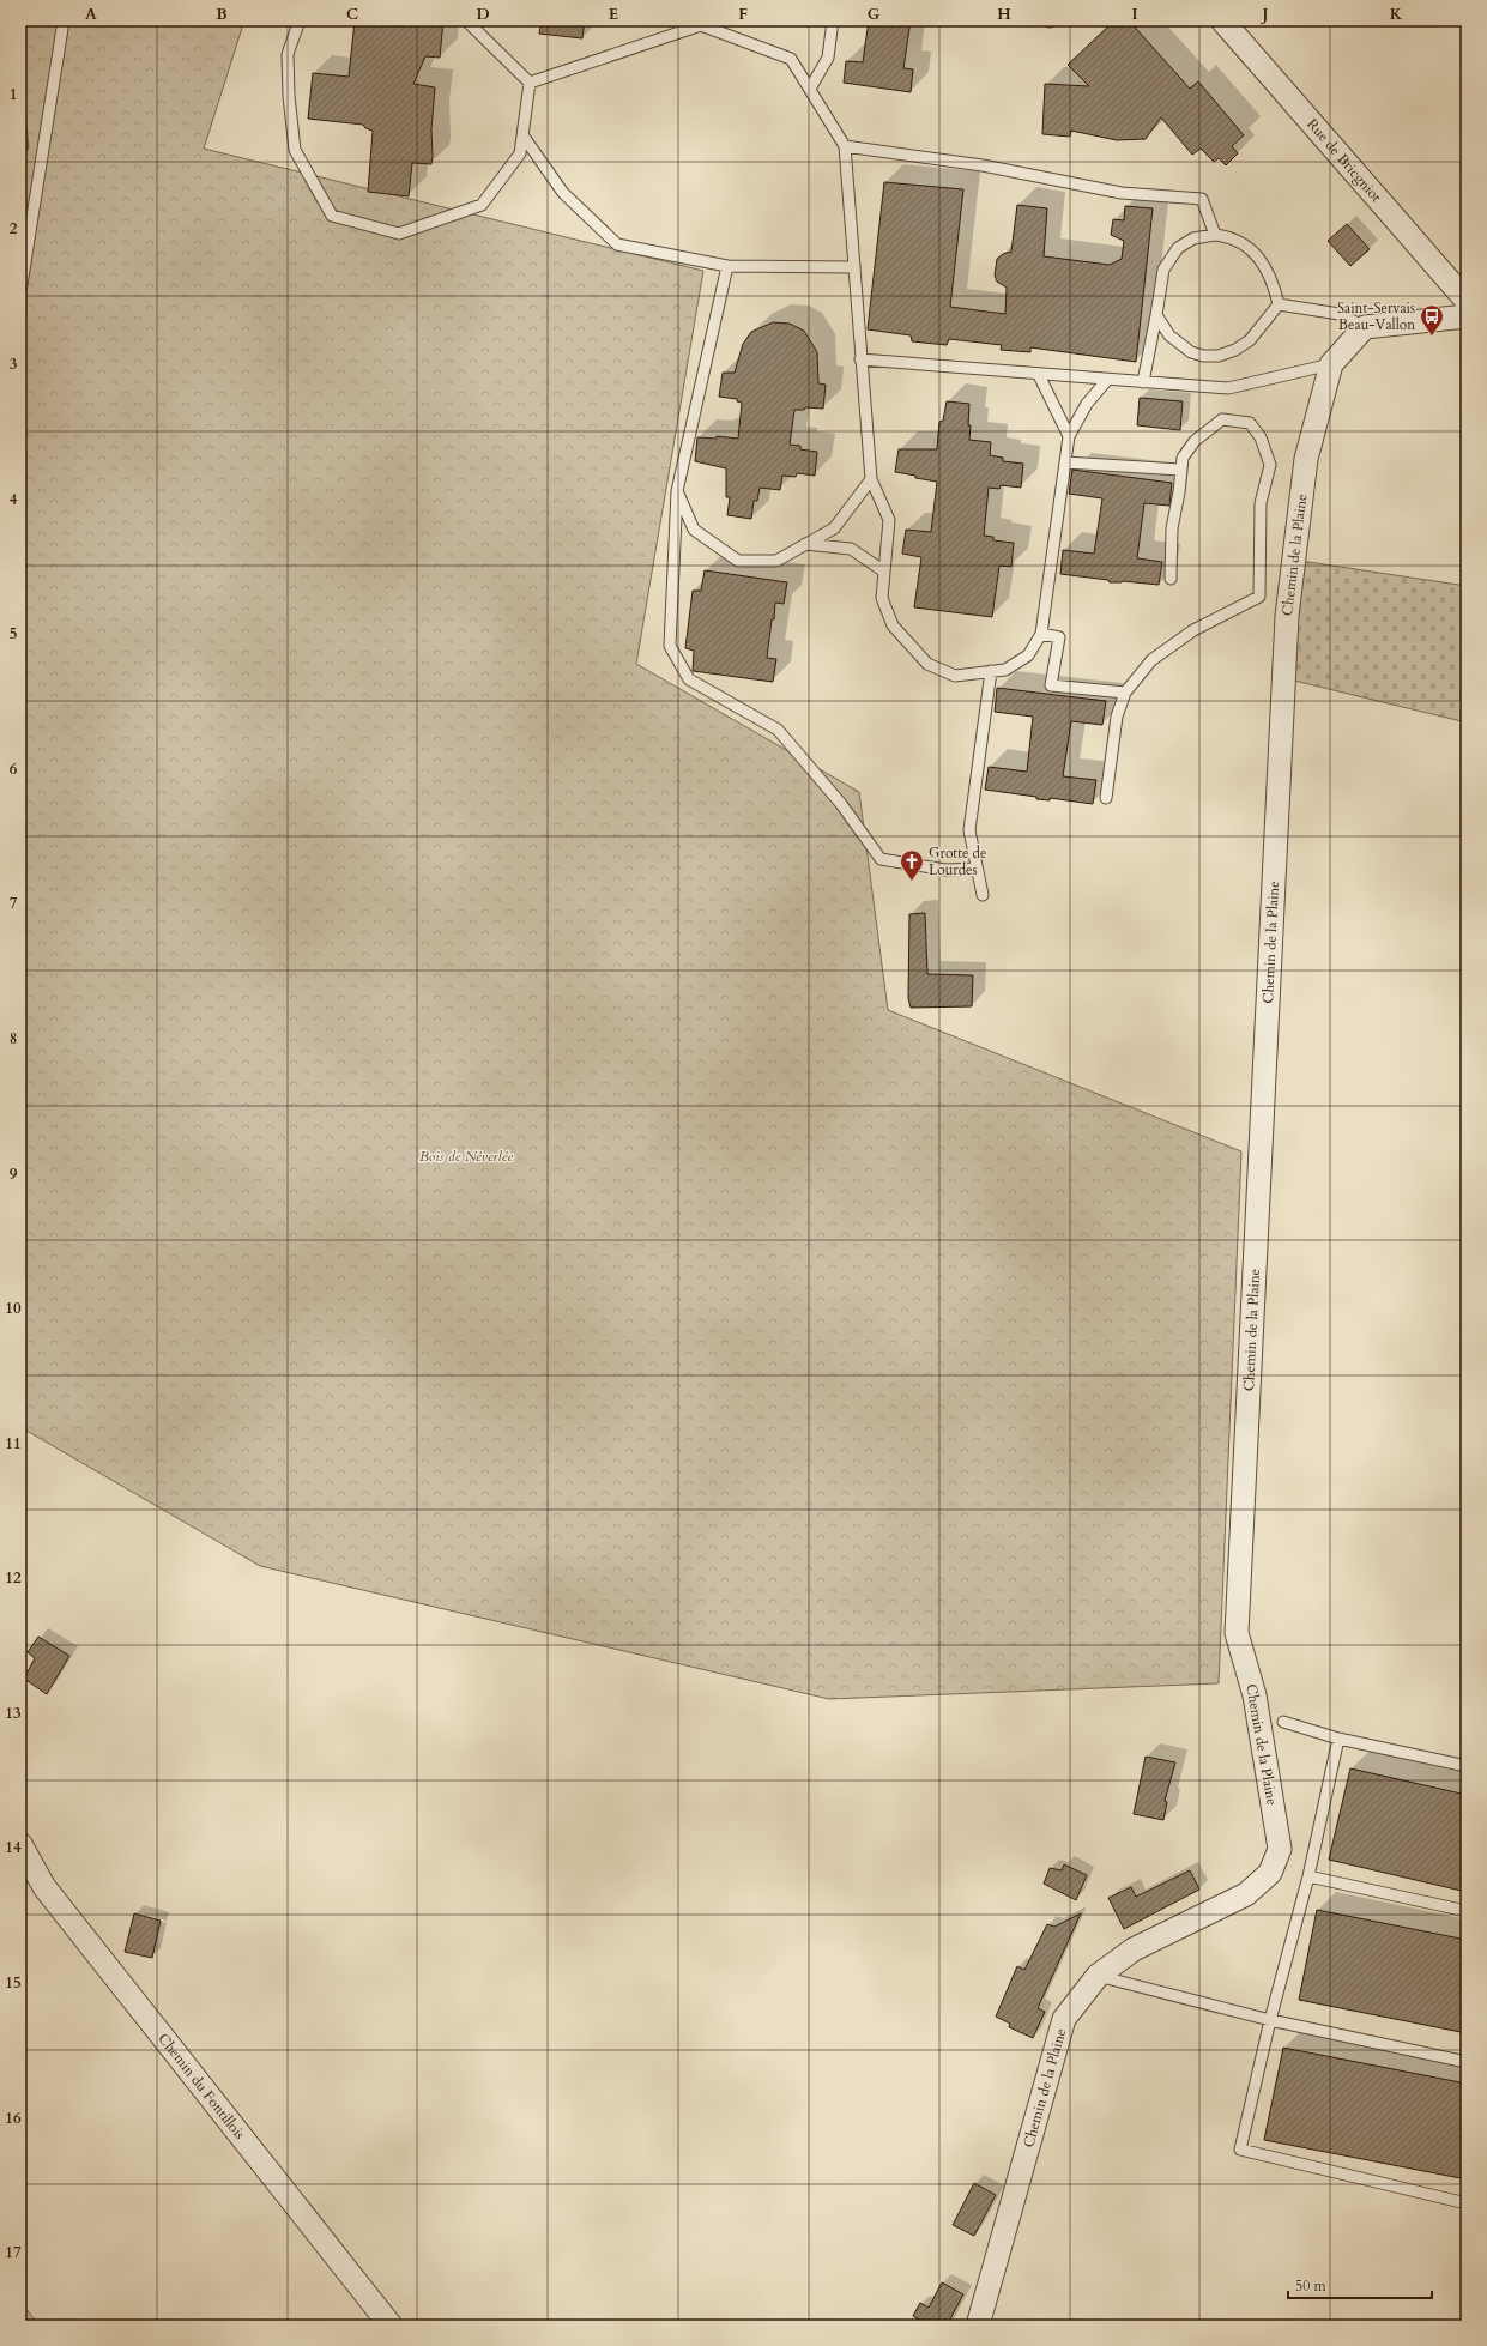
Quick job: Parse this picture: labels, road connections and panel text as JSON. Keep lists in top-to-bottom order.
{
  "streets": {
    "street": ["Rue de Bricgniot", "Chemin de la Plaine", "Chemin du Fontillois"]
  },
  "parks": ["Bois de Néverlée"],
  "places": {
    "bus stop": ["Saint-Servais Beau-Vallon"],
    "church": ["Grotte de Lourdes"]
  },
  "scale_bar": "50 m",
  "grid": {
    "columns": [
      "A",
      "B",
      "C",
      "D",
      "E",
      "F",
      "G",
      "H",
      "I",
      "J",
      "K"
    ],
    "rows": [
      "1",
      "2",
      "3",
      "4",
      "5",
      "6",
      "7",
      "8",
      "9",
      "10",
      "11",
      "12",
      "13",
      "14",
      "15",
      "16",
      "17"
    ]
  }
}
